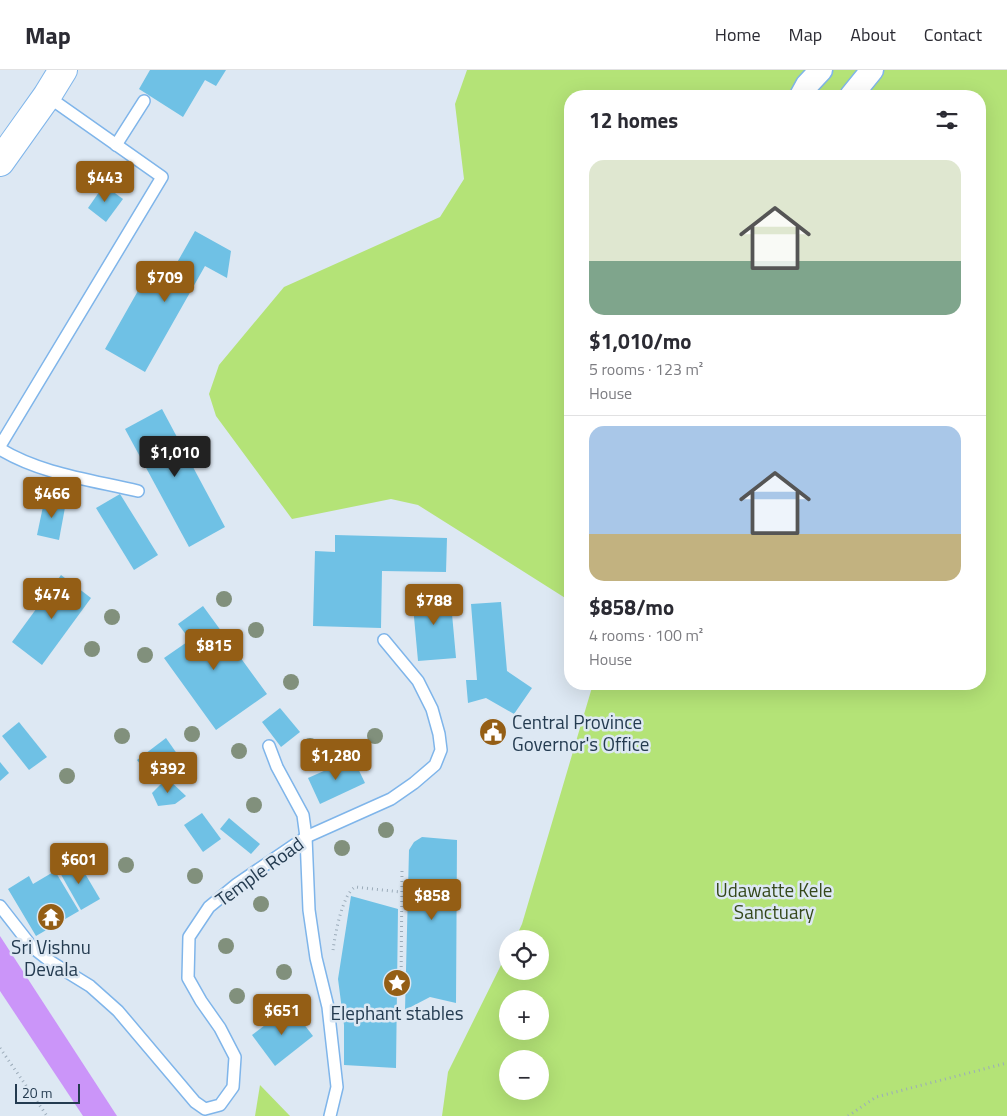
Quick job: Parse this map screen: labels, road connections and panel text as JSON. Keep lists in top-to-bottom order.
{
  "streets": {
    "lane": ["Temple Road"]
  },
  "parks": ["Udawatte Kele Sanctuary"],
  "places": {
    "public building": ["Central Province Governor's Office"],
    "temple": ["Sri Vishnu Devala"],
    "place": ["Elephant stables"]
  },
  "scale_bar": "20 m",
  "page": {
    "header": "Map",
    "nav": [
      "Home",
      "Map",
      "About",
      "Contact"
    ],
    "heading": "12 homes",
    "list": [
      {
        "name": "$1,010/mo",
        "note": "5 rooms · 123 m² · House"
      },
      {
        "name": "$858/mo",
        "note": "4 rooms · 100 m² · House"
      }
    ],
    "price": [
      "$443",
      "$709",
      "$1,010",
      "$466",
      "$474",
      "$788",
      "$815",
      "$1,280",
      "$392",
      "$601",
      "$858",
      "$651"
    ],
    "map_buttons": ["+", "−"],
    "scale": "20 m"
  }
}
